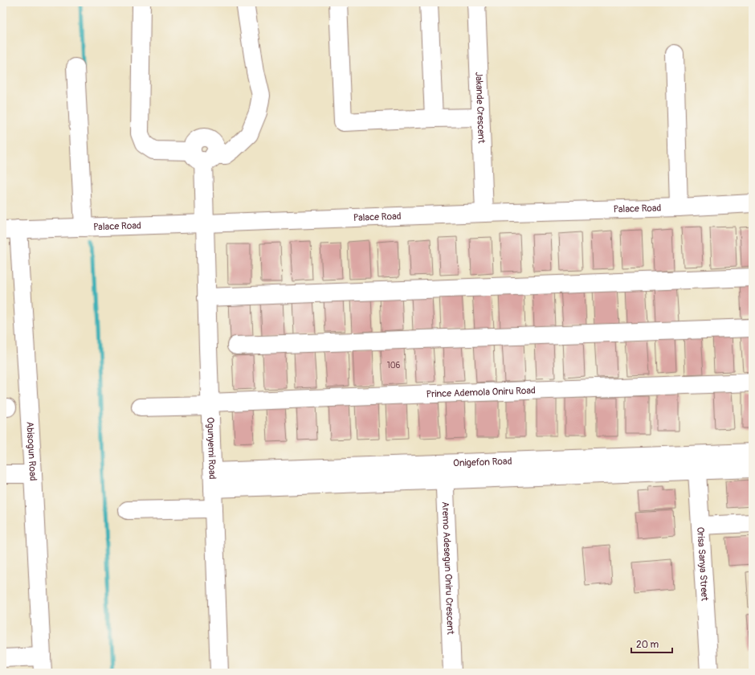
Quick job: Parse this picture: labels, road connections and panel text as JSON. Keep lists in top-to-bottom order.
{
  "streets": {
    "street": [
      "Jakande Crescent",
      "Palace Road",
      "Prince Ademola Oniru Road",
      "Ogunyemi Road",
      "Abisogun Road",
      "Onigefon Road",
      "Orisa Sanya Street",
      "Aremo Adesegun Oniru Crescent"
    ]
  },
  "crossings": [
    ["Jakande Crescent", "Palace Road"],
    ["Palace Road", "Ogunyemi Road"],
    ["Palace Road", "Abisogun Road"],
    ["Prince Ademola Oniru Road", "Ogunyemi Road"],
    ["Ogunyemi Road", "Onigefon Road"],
    ["Onigefon Road", "Orisa Sanya Street"],
    ["Onigefon Road", "Aremo Adesegun Oniru Crescent"]
  ],
  "house_numbers": ["106"],
  "scale_bar": "20 m"
}
